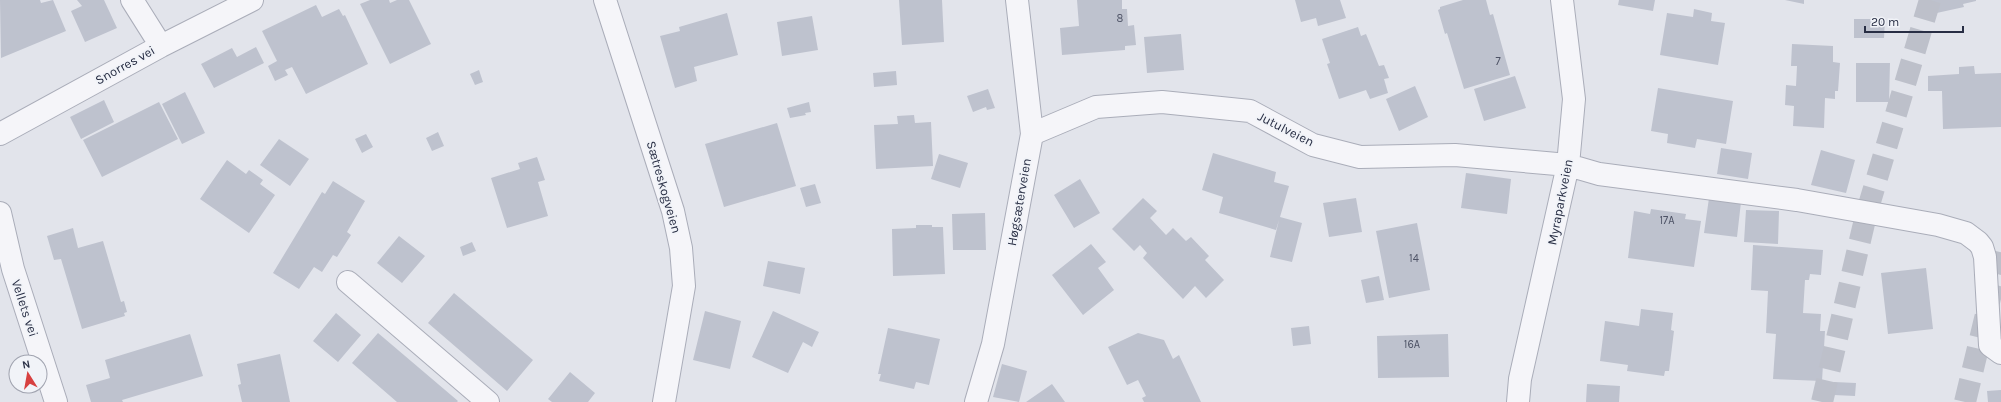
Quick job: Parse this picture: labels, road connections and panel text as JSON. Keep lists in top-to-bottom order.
{
  "streets": {
    "street": [
      "Snorres vei",
      "Jutulveien",
      "Sætreskogveien",
      "Høgsæterveien",
      "Myraparkveien",
      "Vellets vei"
    ]
  },
  "crossings": [
    ["Jutulveien", "Høgsæterveien"],
    ["Jutulveien", "Myraparkveien"]
  ],
  "house_numbers": [
    "8",
    "7",
    "17A",
    "14",
    "16A"
  ],
  "scale_bar": "20 m",
  "north": "top"
}
